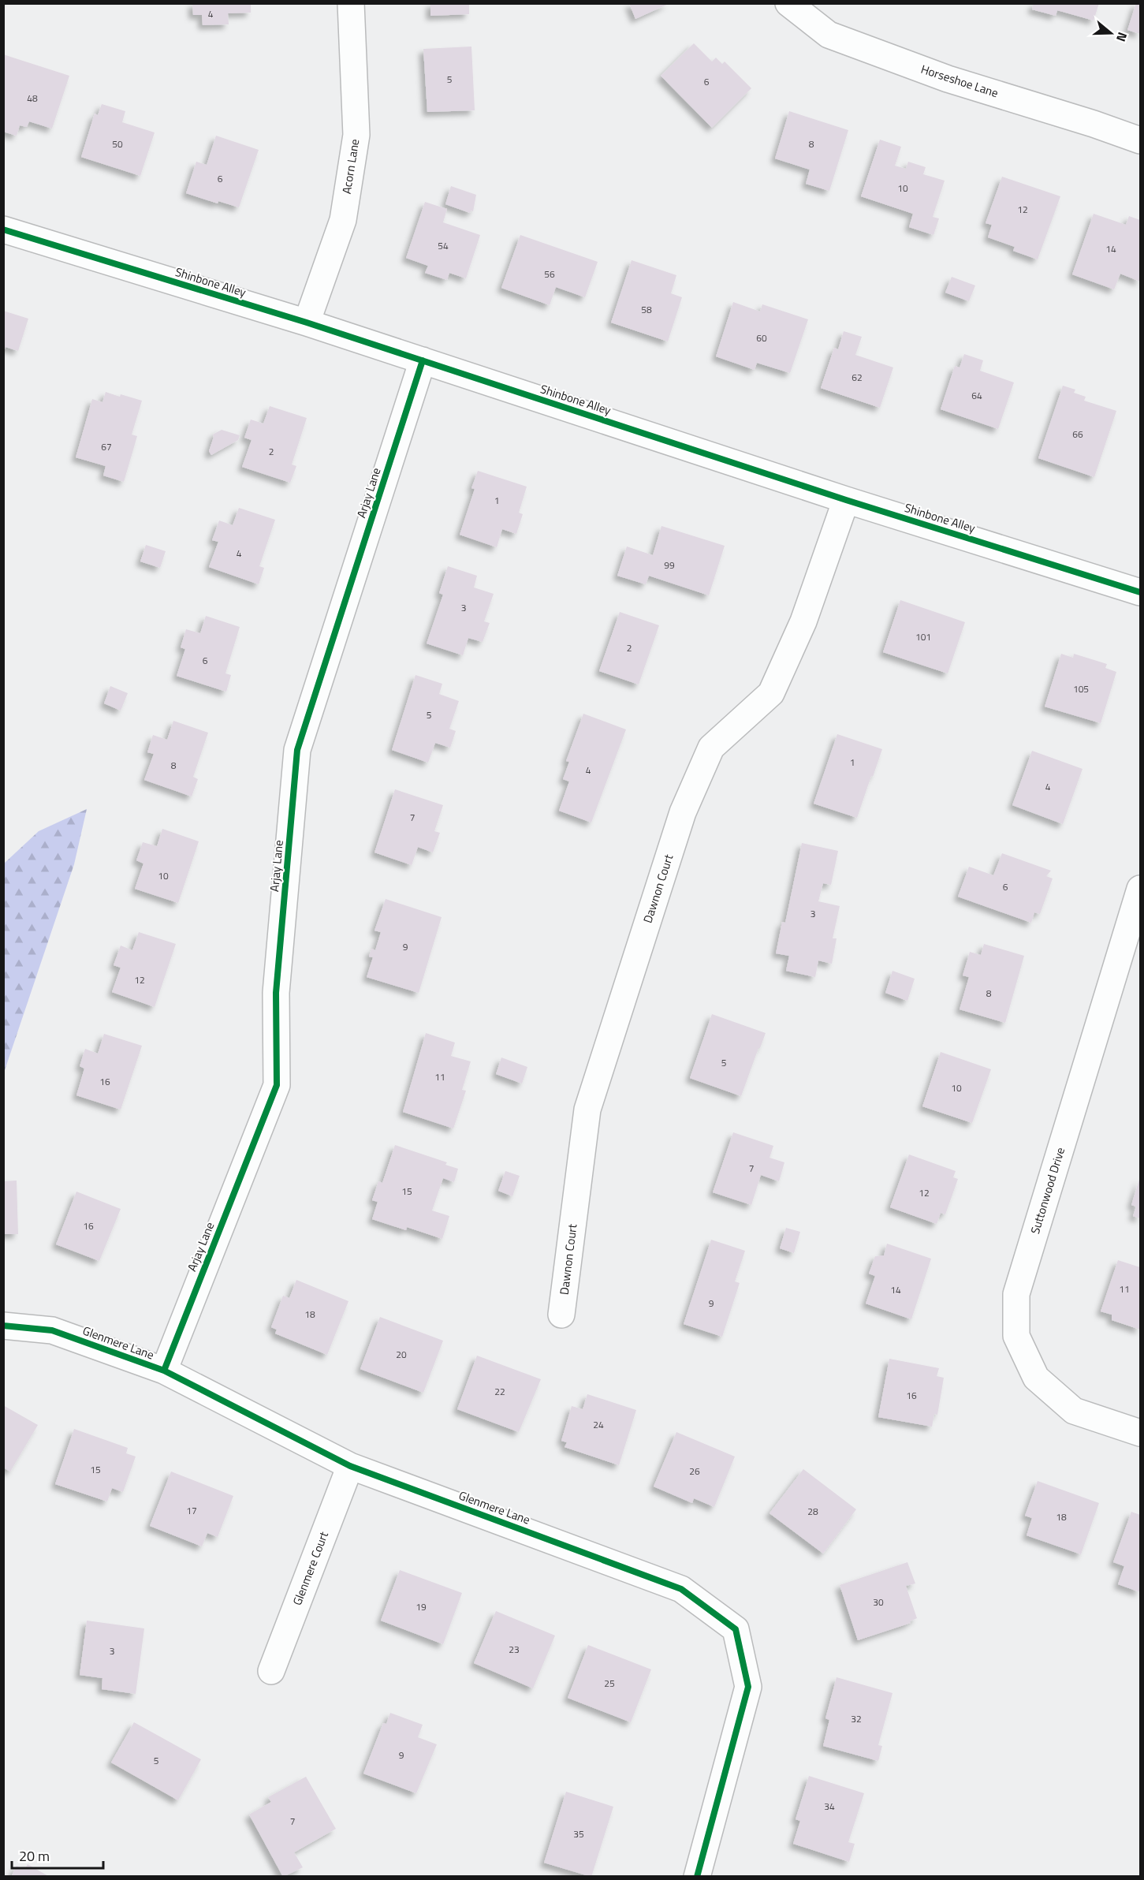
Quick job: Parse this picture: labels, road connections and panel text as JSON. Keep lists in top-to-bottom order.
{
  "streets": {
    "street": [
      "Horseshoe Lane",
      "Acorn Lane",
      "Shinbone Alley",
      "Arjay Lane",
      "Dawnon Court",
      "Suttonwood Drive",
      "Glenmere Lane",
      "Glenmere Court"
    ]
  },
  "crossings": [
    ["Acorn Lane", "Shinbone Alley"],
    ["Shinbone Alley", "Arjay Lane"],
    ["Shinbone Alley", "Dawnon Court"],
    ["Arjay Lane", "Glenmere Lane"],
    ["Glenmere Lane", "Glenmere Court"]
  ],
  "house_numbers": [
    "4",
    "5",
    "6",
    "48",
    "50",
    "8",
    "6",
    "10",
    "12",
    "54",
    "14",
    "56",
    "58",
    "60",
    "62",
    "64",
    "66",
    "67",
    "2",
    "1",
    "4",
    "99",
    "3",
    "101",
    "2",
    "6",
    "105",
    "5",
    "1",
    "8",
    "4",
    "4",
    "7",
    "10",
    "6",
    "3",
    "9",
    "12",
    "8",
    "5",
    "11",
    "16",
    "10",
    "7",
    "15",
    "12",
    "16",
    "11",
    "14",
    "9",
    "18",
    "20",
    "22",
    "16",
    "24",
    "15",
    "26",
    "17",
    "28",
    "18",
    "30",
    "19",
    "23",
    "3",
    "25",
    "32",
    "9",
    "5",
    "34",
    "7",
    "35"
  ],
  "scale_bar": "20 m",
  "north": "right"
}
